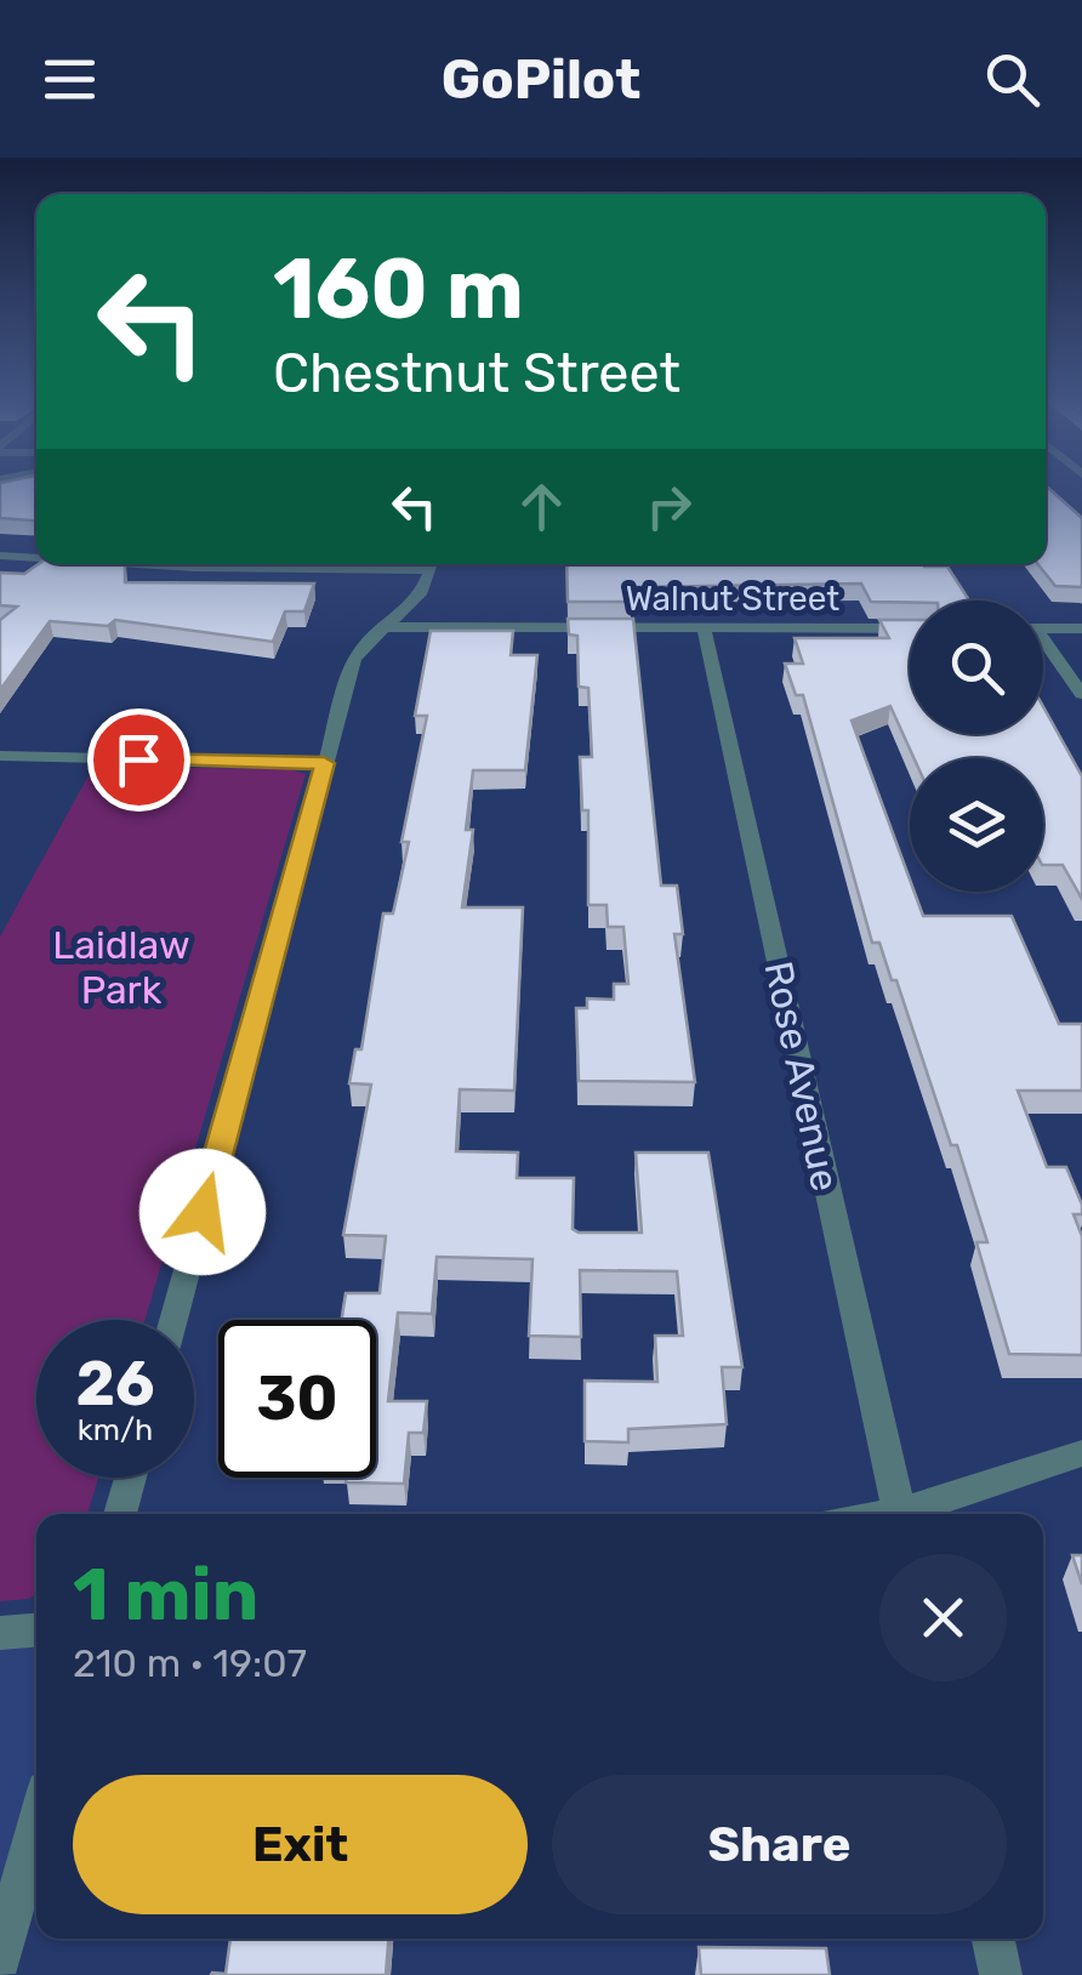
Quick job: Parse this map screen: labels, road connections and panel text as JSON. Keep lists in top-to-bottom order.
{
  "streets": {
    "street": ["Walnut Street", "Rose Avenue"]
  },
  "crossings": [
    ["Walnut Street", "Rose Avenue"]
  ],
  "parks": ["Laidlaw Park"],
  "page": {
    "header": "GoPilot",
    "turn": ["160 m", "Chestnut Street"],
    "speed": "26 km/h",
    "limit": "30",
    "heading": ["1 min", "210 m · 19:07"],
    "buttons": ["Exit", "Share"]
  }
}
